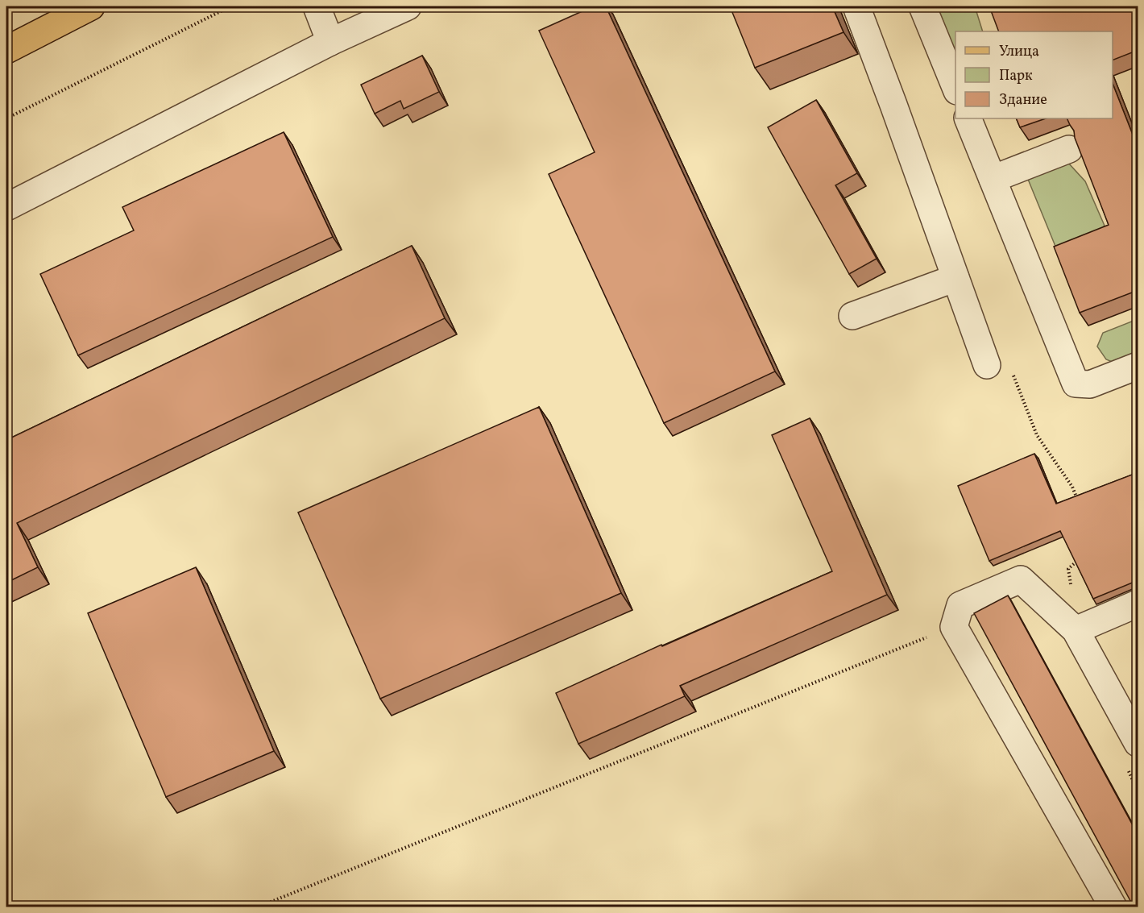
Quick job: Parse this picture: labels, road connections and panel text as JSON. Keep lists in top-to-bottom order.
{
  "legend": ["Улица", "Парк", "Здание"]
}
